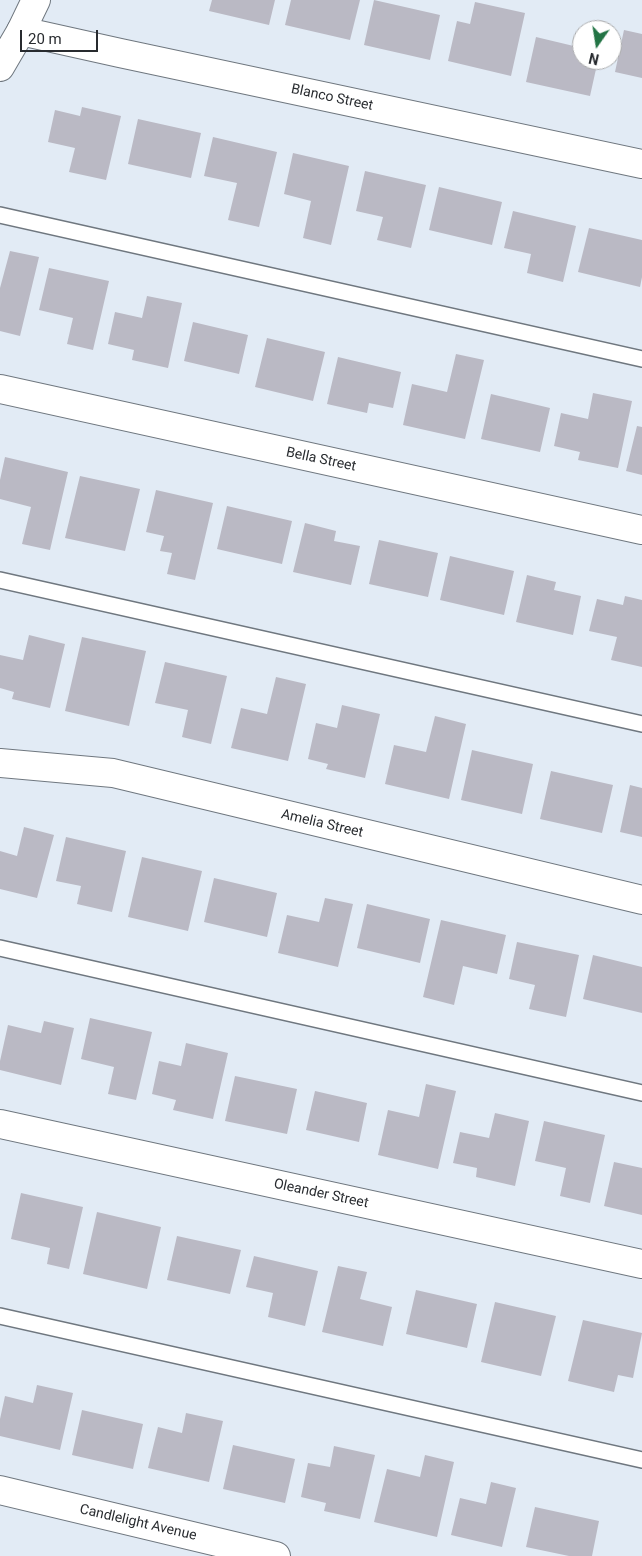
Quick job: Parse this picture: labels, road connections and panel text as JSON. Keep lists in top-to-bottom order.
{
  "streets": {
    "street": [
      "Blanco Street",
      "Bella Street",
      "Amelia Street",
      "Oleander Street",
      "Candlelight Avenue"
    ]
  },
  "scale_bar": "20 m",
  "north": "bottom"
}
